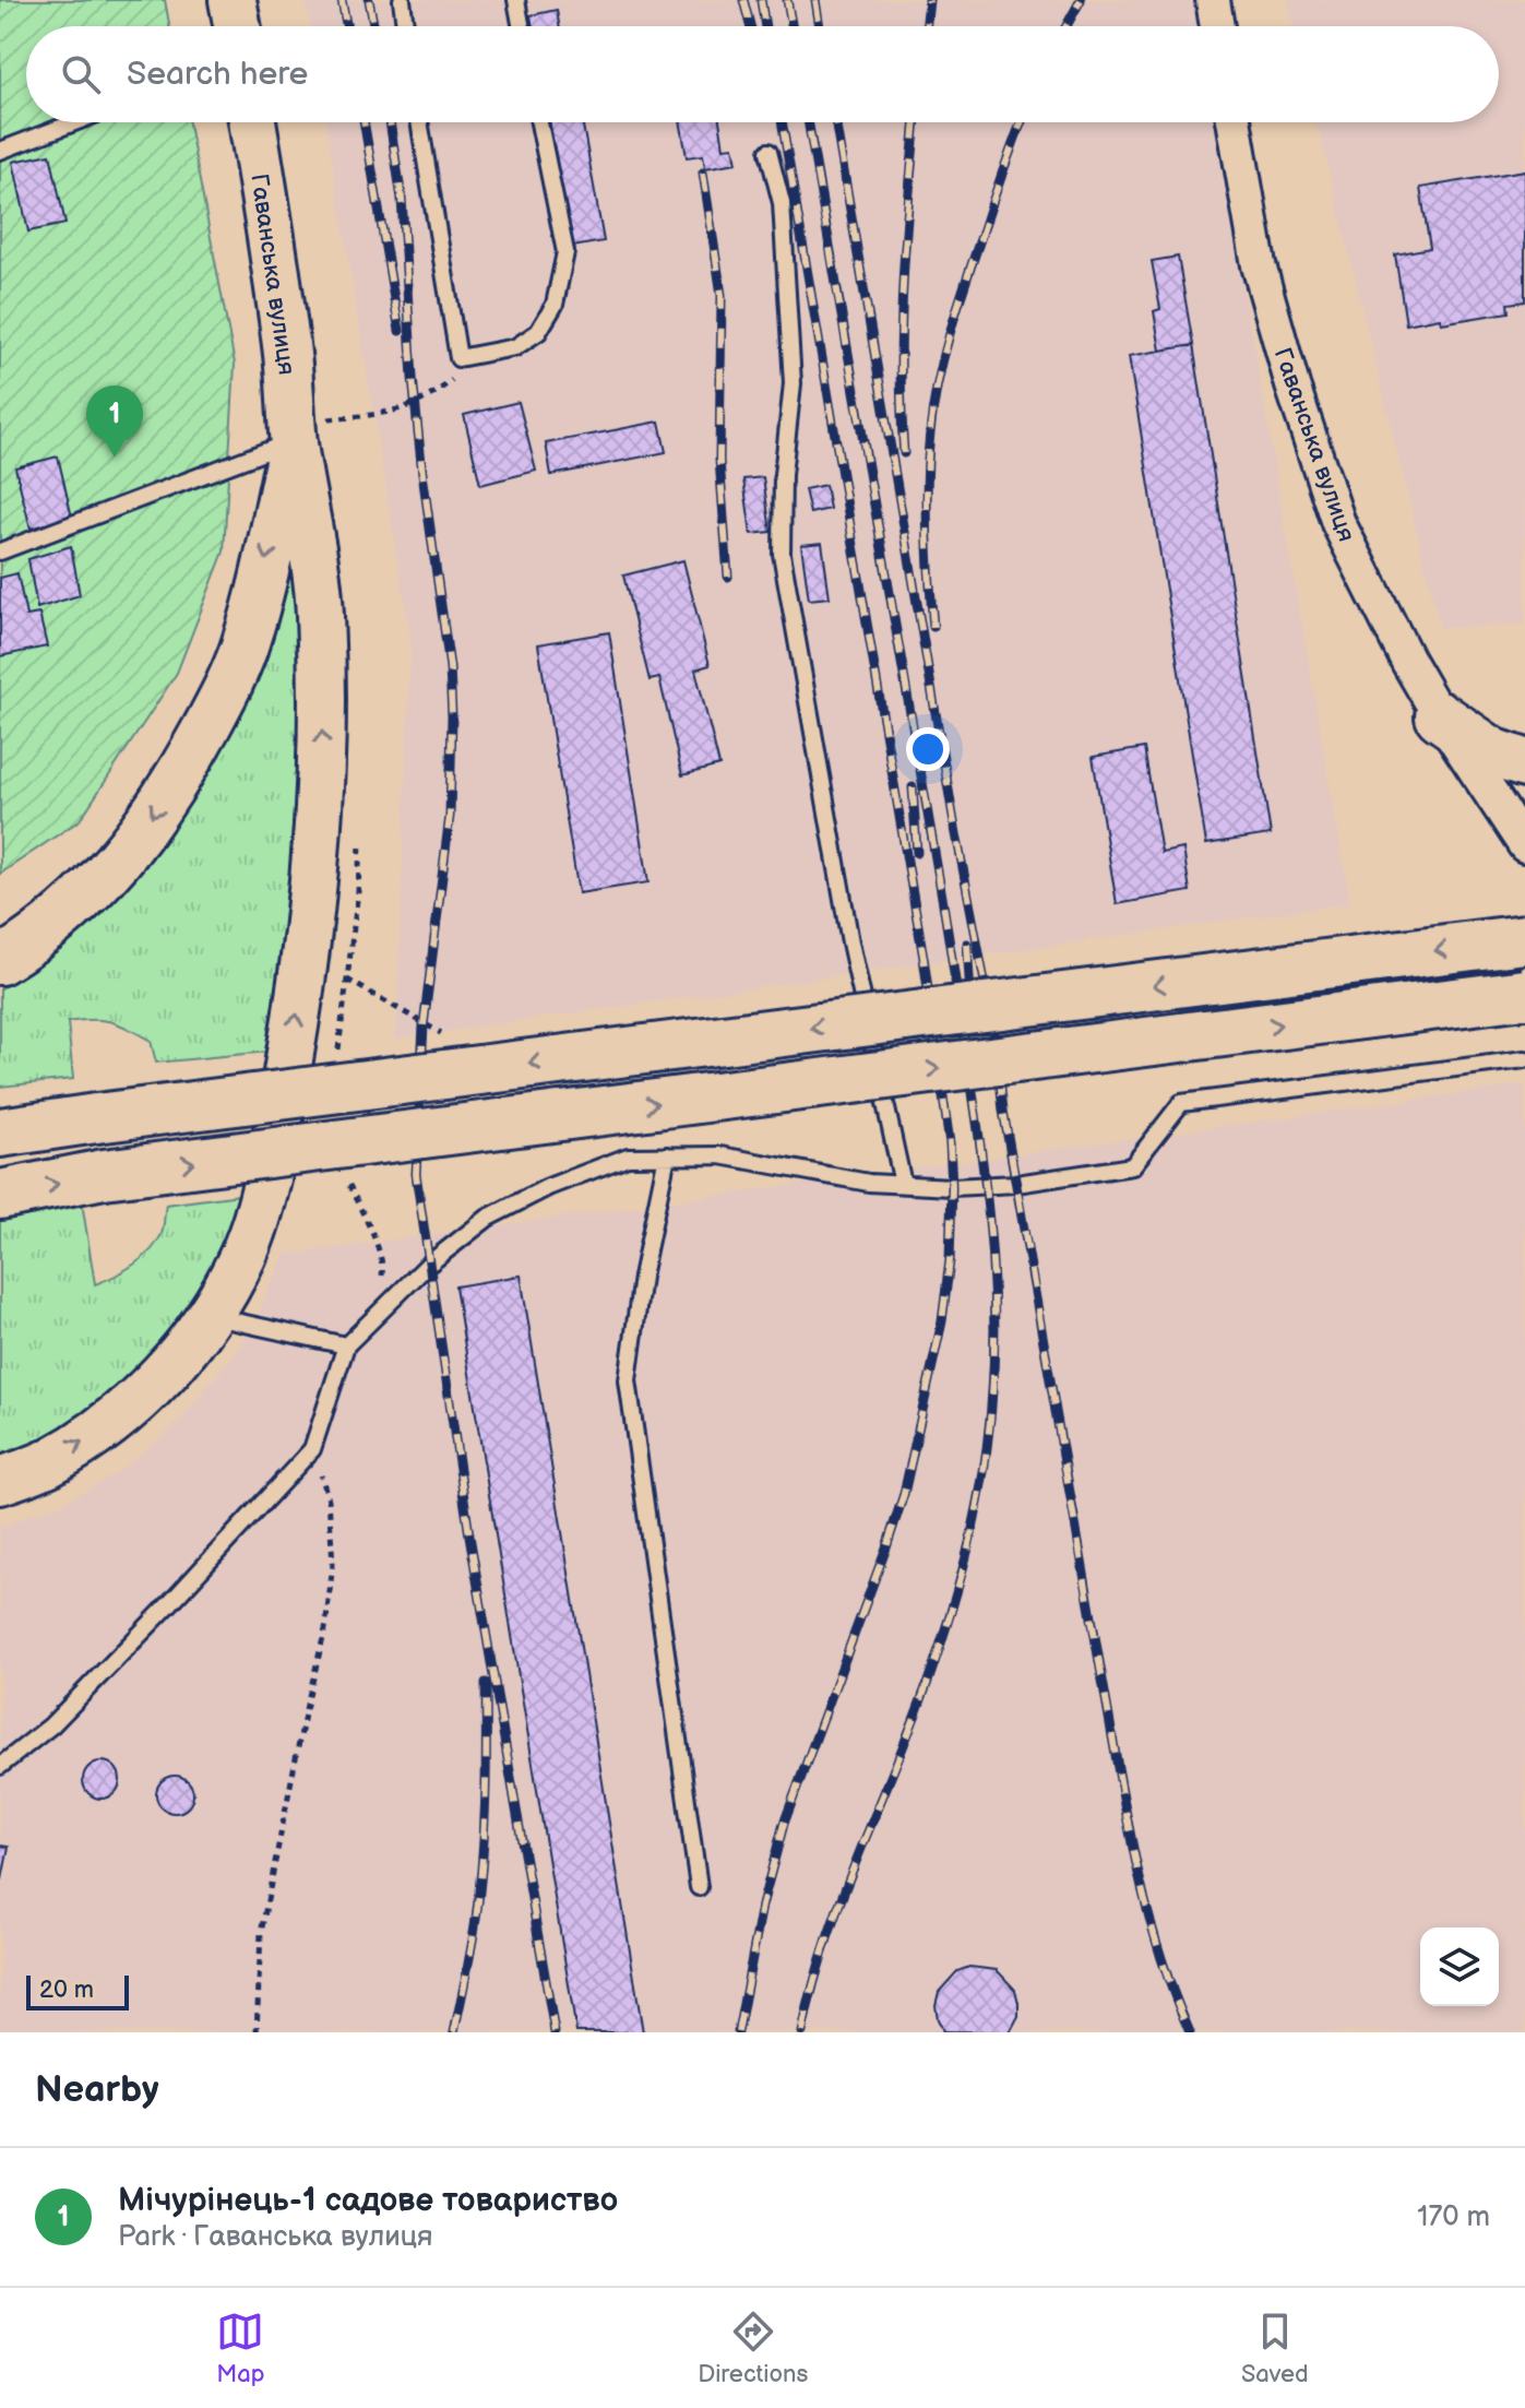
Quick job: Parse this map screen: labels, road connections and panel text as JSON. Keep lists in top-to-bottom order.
{
  "streets": {
    "main road": ["Гаванська вулиця"]
  },
  "scale_bar": "20 m",
  "page": {
    "search": "Search here",
    "pins": "1",
    "scale": "20 m",
    "heading": "Nearby",
    "list": [
      {
        "mark": "1",
        "name": "Мічурінець-1 садове товариство",
        "note": "Park · Гаванська вулиця",
        "value": "170 m"
      }
    ],
    "nav": ["Map", "Directions", "Saved"]
  }
}
